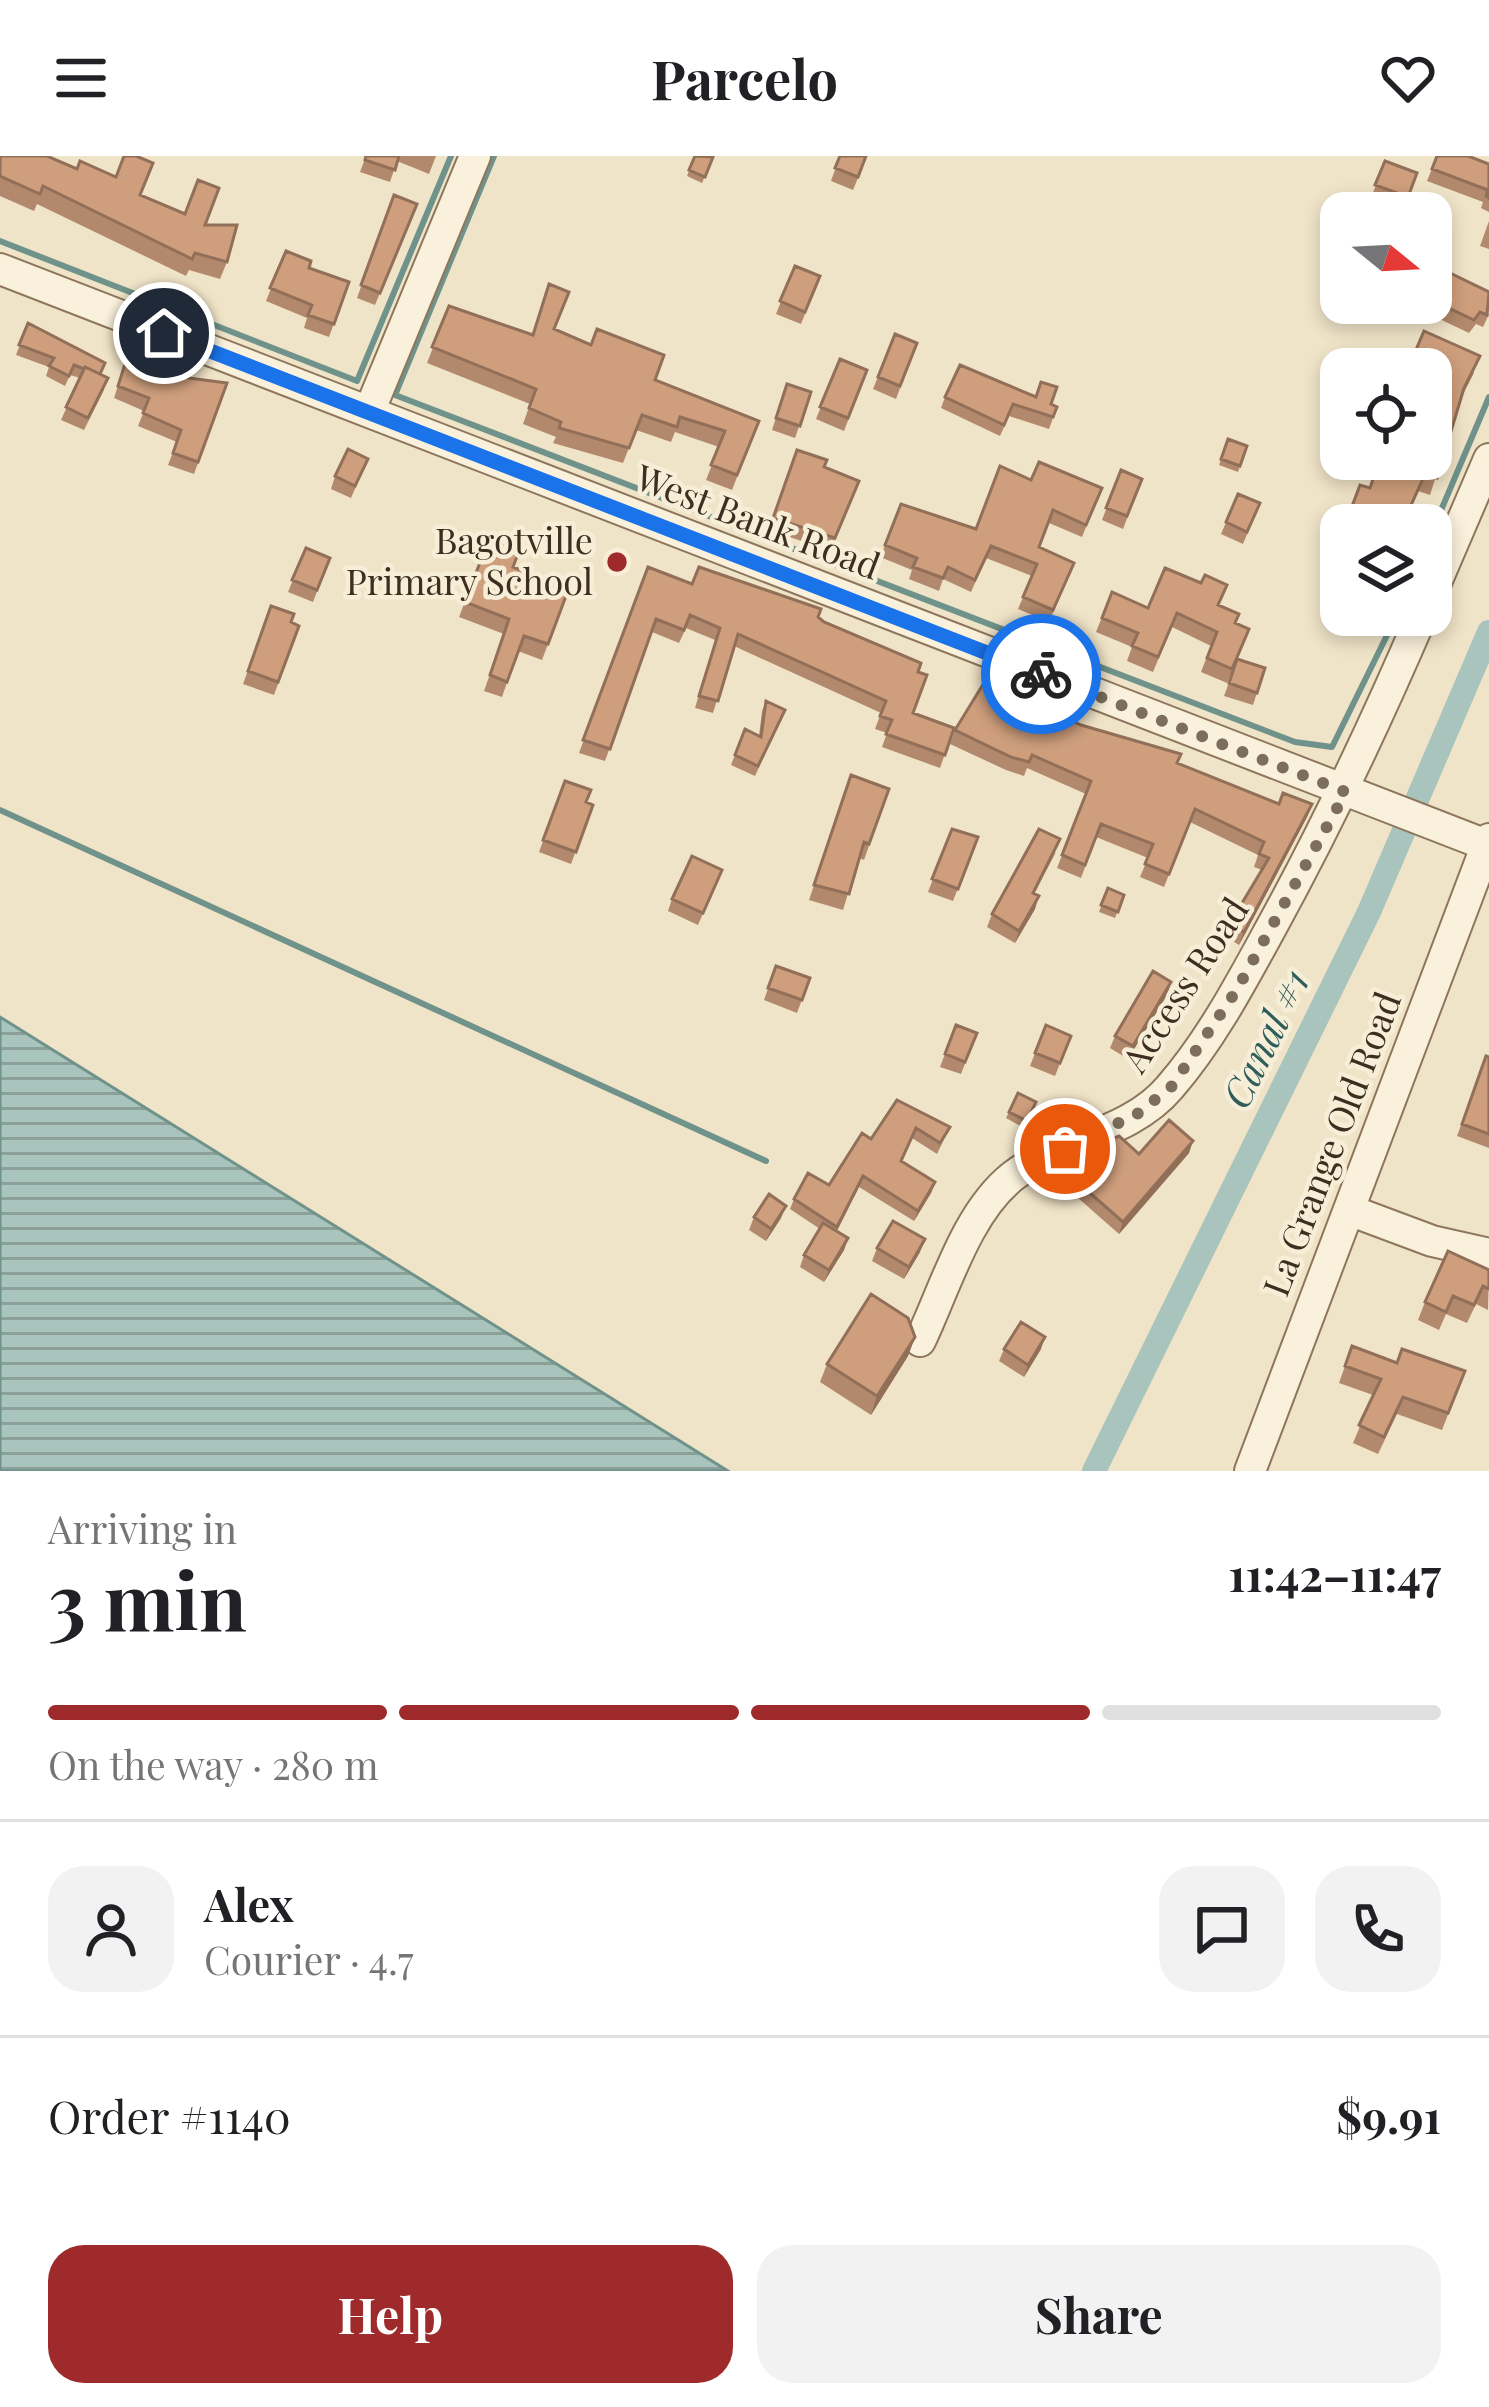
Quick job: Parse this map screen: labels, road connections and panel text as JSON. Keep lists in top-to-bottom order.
{
  "streets": {
    "street": ["West Bank Road", "Access Road", "La Grange Old Road"]
  },
  "crossings": [
    ["West Bank Road", "Access Road"],
    ["West Bank Road", "La Grange Old Road"]
  ],
  "water": ["Canal #1"],
  "places": ["Bagotville Primary School"],
  "north": "right",
  "page": {
    "header": "Parcelo",
    "heading": ["3 min", "Arriving in", "11:42–11:47"],
    "panel": [
      "Alex",
      "Courier · 4.7",
      "Order #1140",
      "$9.91"
    ],
    "bar": "On the way · 280 m",
    "buttons": ["Help", "Share"]
  }
}
